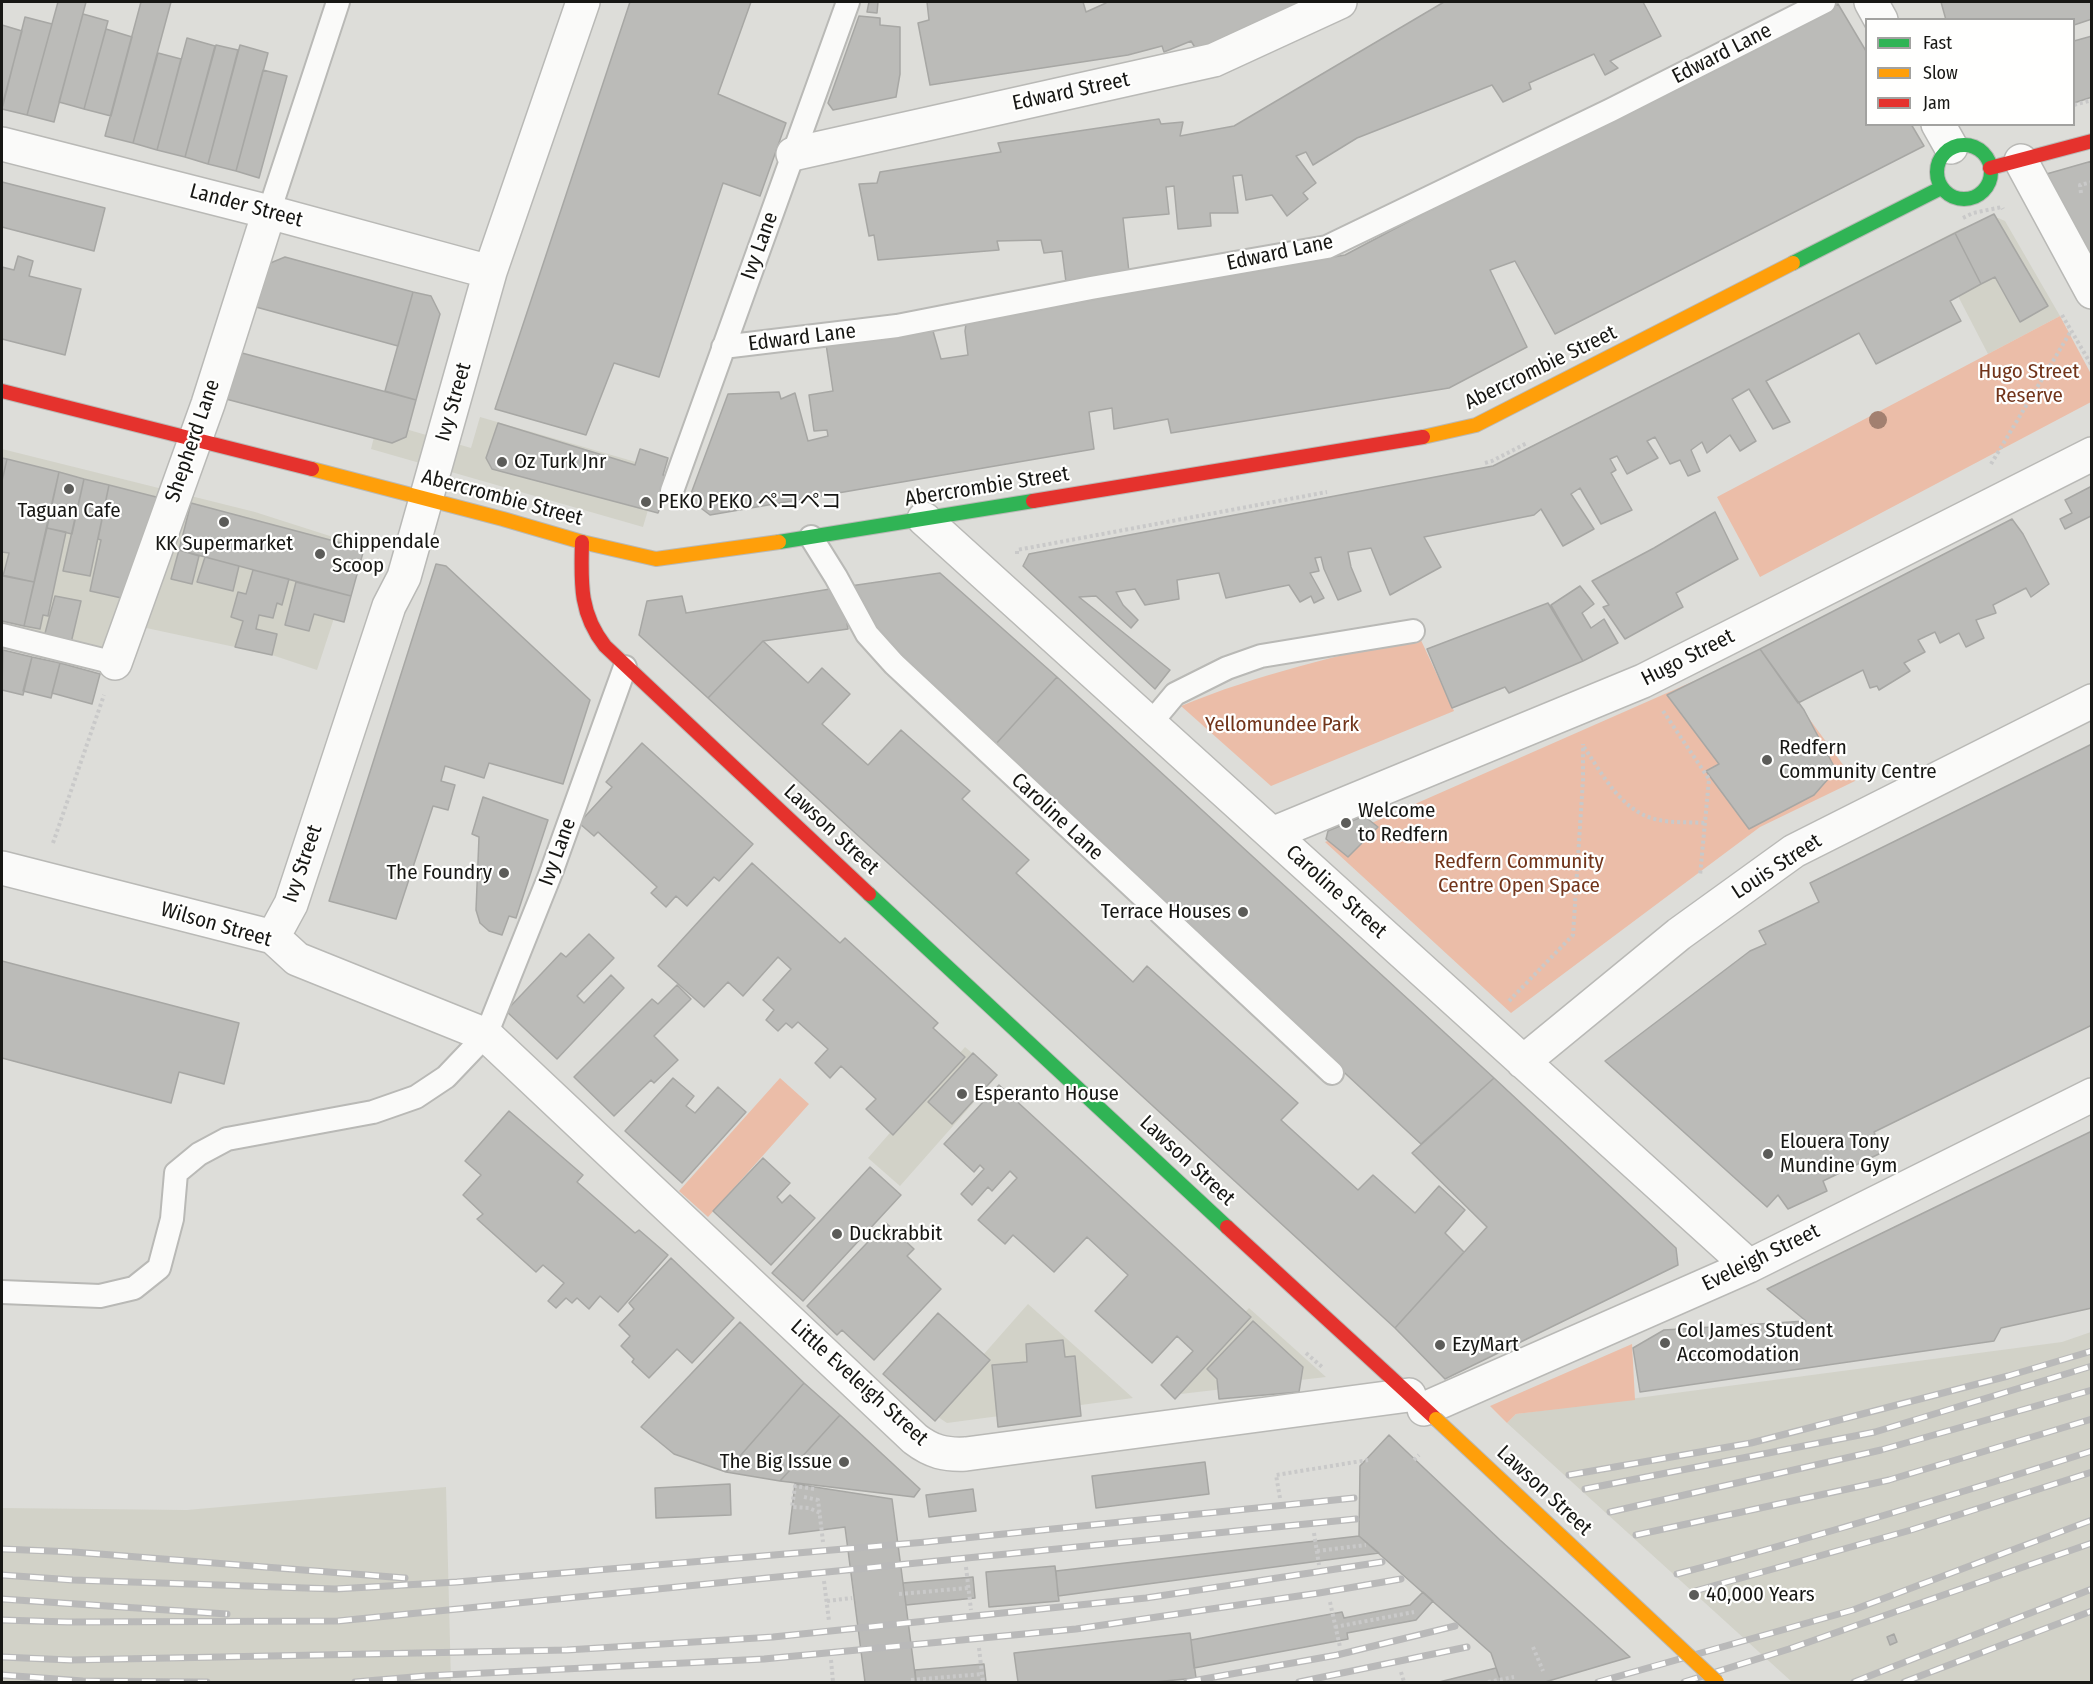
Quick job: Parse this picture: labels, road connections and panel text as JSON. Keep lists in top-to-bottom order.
{
  "streets": {
    "street": [
      "Edward Street",
      "Lander Street",
      "Abercrombie Street",
      "Ivy Street",
      "Shepherd Lane",
      "Hugo Street",
      "Lawson Street",
      "Louis Street",
      "Caroline Street",
      "Wilson Street",
      "Eveleigh Street",
      "Little Eveleigh Street"
    ],
    "lane": ["Edward Lane", "Ivy Lane", "Caroline Lane"]
  },
  "crossings": [
    ["Edward Lane", "Ivy Lane"],
    ["Edward Street", "Ivy Lane"],
    ["Lander Street", "Ivy Street"],
    ["Lander Street", "Shepherd Lane"],
    ["Ivy Lane", "Lawson Street"],
    ["Ivy Lane", "Wilson Street"],
    ["Ivy Lane", "Little Eveleigh Street"],
    ["Abercrombie Street", "Ivy Street"],
    ["Abercrombie Street", "Shepherd Lane"],
    ["Abercrombie Street", "Caroline Lane"],
    ["Abercrombie Street", "Lawson Street"],
    ["Abercrombie Street", "Caroline Street"],
    ["Ivy Street", "Wilson Street"],
    ["Hugo Street", "Caroline Street"],
    ["Lawson Street", "Eveleigh Street"],
    ["Lawson Street", "Little Eveleigh Street"],
    ["Louis Street", "Caroline Street"],
    ["Caroline Street", "Eveleigh Street"],
    ["Wilson Street", "Little Eveleigh Street"],
    ["Eveleigh Street", "Little Eveleigh Street"]
  ],
  "parks": ["Hugo Street Reserve", "Yellomundee Park", "Redfern Community Centre Open Space"],
  "places": [
    "Oz Turk Jnr",
    "Taguan Cafe",
    "PEKO PEKO ペコペコ",
    "KK Supermarket",
    "Chippendale Scoop",
    "Redfern Community Centre",
    "Welcome to Redfern",
    "The Foundry",
    "Terrace Houses",
    "Esperanto House",
    "Elouera Tony Mundine Gym",
    "Duckrabbit",
    "Col James Student Accomodation",
    "EzyMart",
    "The Big Issue",
    "40,000 Years"
  ],
  "legend": ["Fast", "Slow", "Jam"]
}
